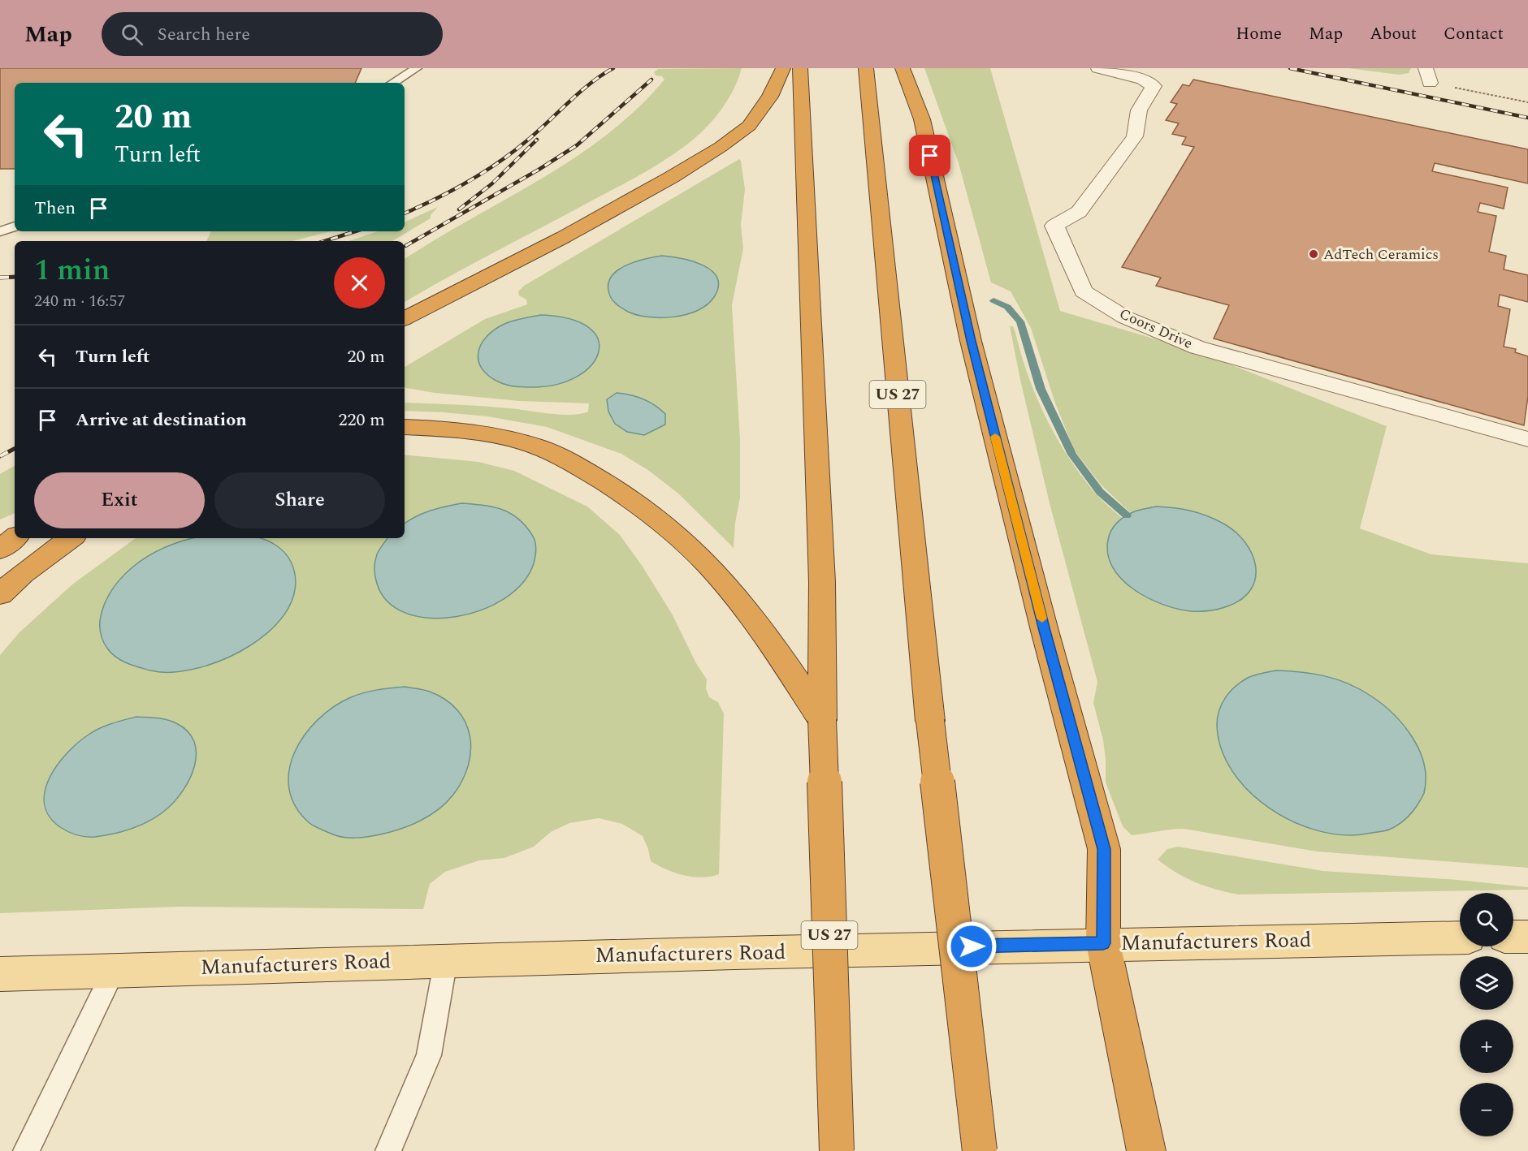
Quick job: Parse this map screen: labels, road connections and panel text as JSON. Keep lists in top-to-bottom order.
{
  "streets": {
    "highway": ["US 27"],
    "main road": ["Manufacturers Road"],
    "street": ["Coors Drive"]
  },
  "places": ["AdTech Ceramics"],
  "page": {
    "header": "Map",
    "search": "Search here",
    "nav": [
      "Home",
      "Map",
      "About",
      "Contact"
    ],
    "turn": ["20 m", "Turn left"],
    "then": "Then",
    "heading": ["1 min", "240 m · 16:57"],
    "list": [
      {
        "name": "Turn left",
        "value": "20 m"
      },
      {
        "name": "Arrive at destination",
        "value": "220 m"
      }
    ],
    "buttons": ["Exit", "Share"],
    "map_buttons": ["+", "−"]
  }
}
